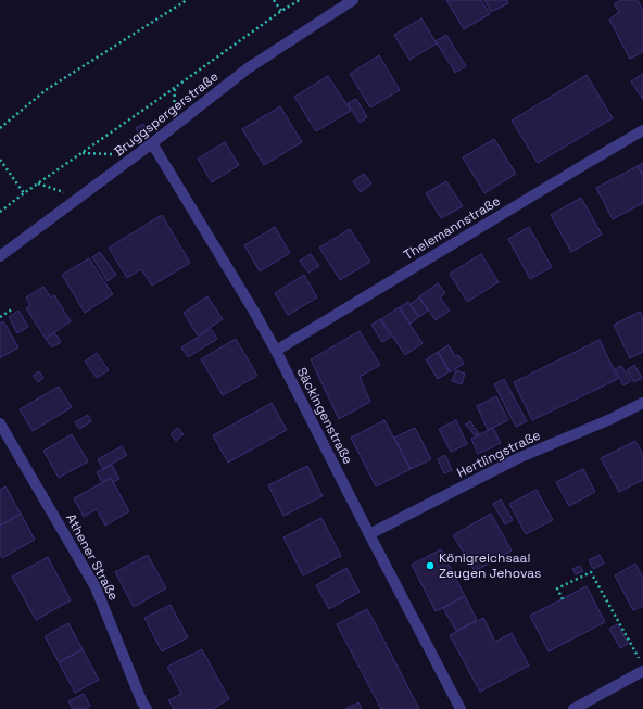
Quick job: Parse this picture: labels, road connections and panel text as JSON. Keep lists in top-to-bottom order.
{
  "streets": {
    "street": [
      "Bruggspergerstraße",
      "Thelemannstraße",
      "Säckingenstraße",
      "Hertlingstraße",
      "Athener Straße"
    ]
  },
  "crossings": [
    ["Bruggspergerstraße", "Säckingenstraße"],
    ["Thelemannstraße", "Säckingenstraße"],
    ["Säckingenstraße", "Hertlingstraße"]
  ],
  "places": ["Königreichsaal Zeugen Jehovas"]
}
